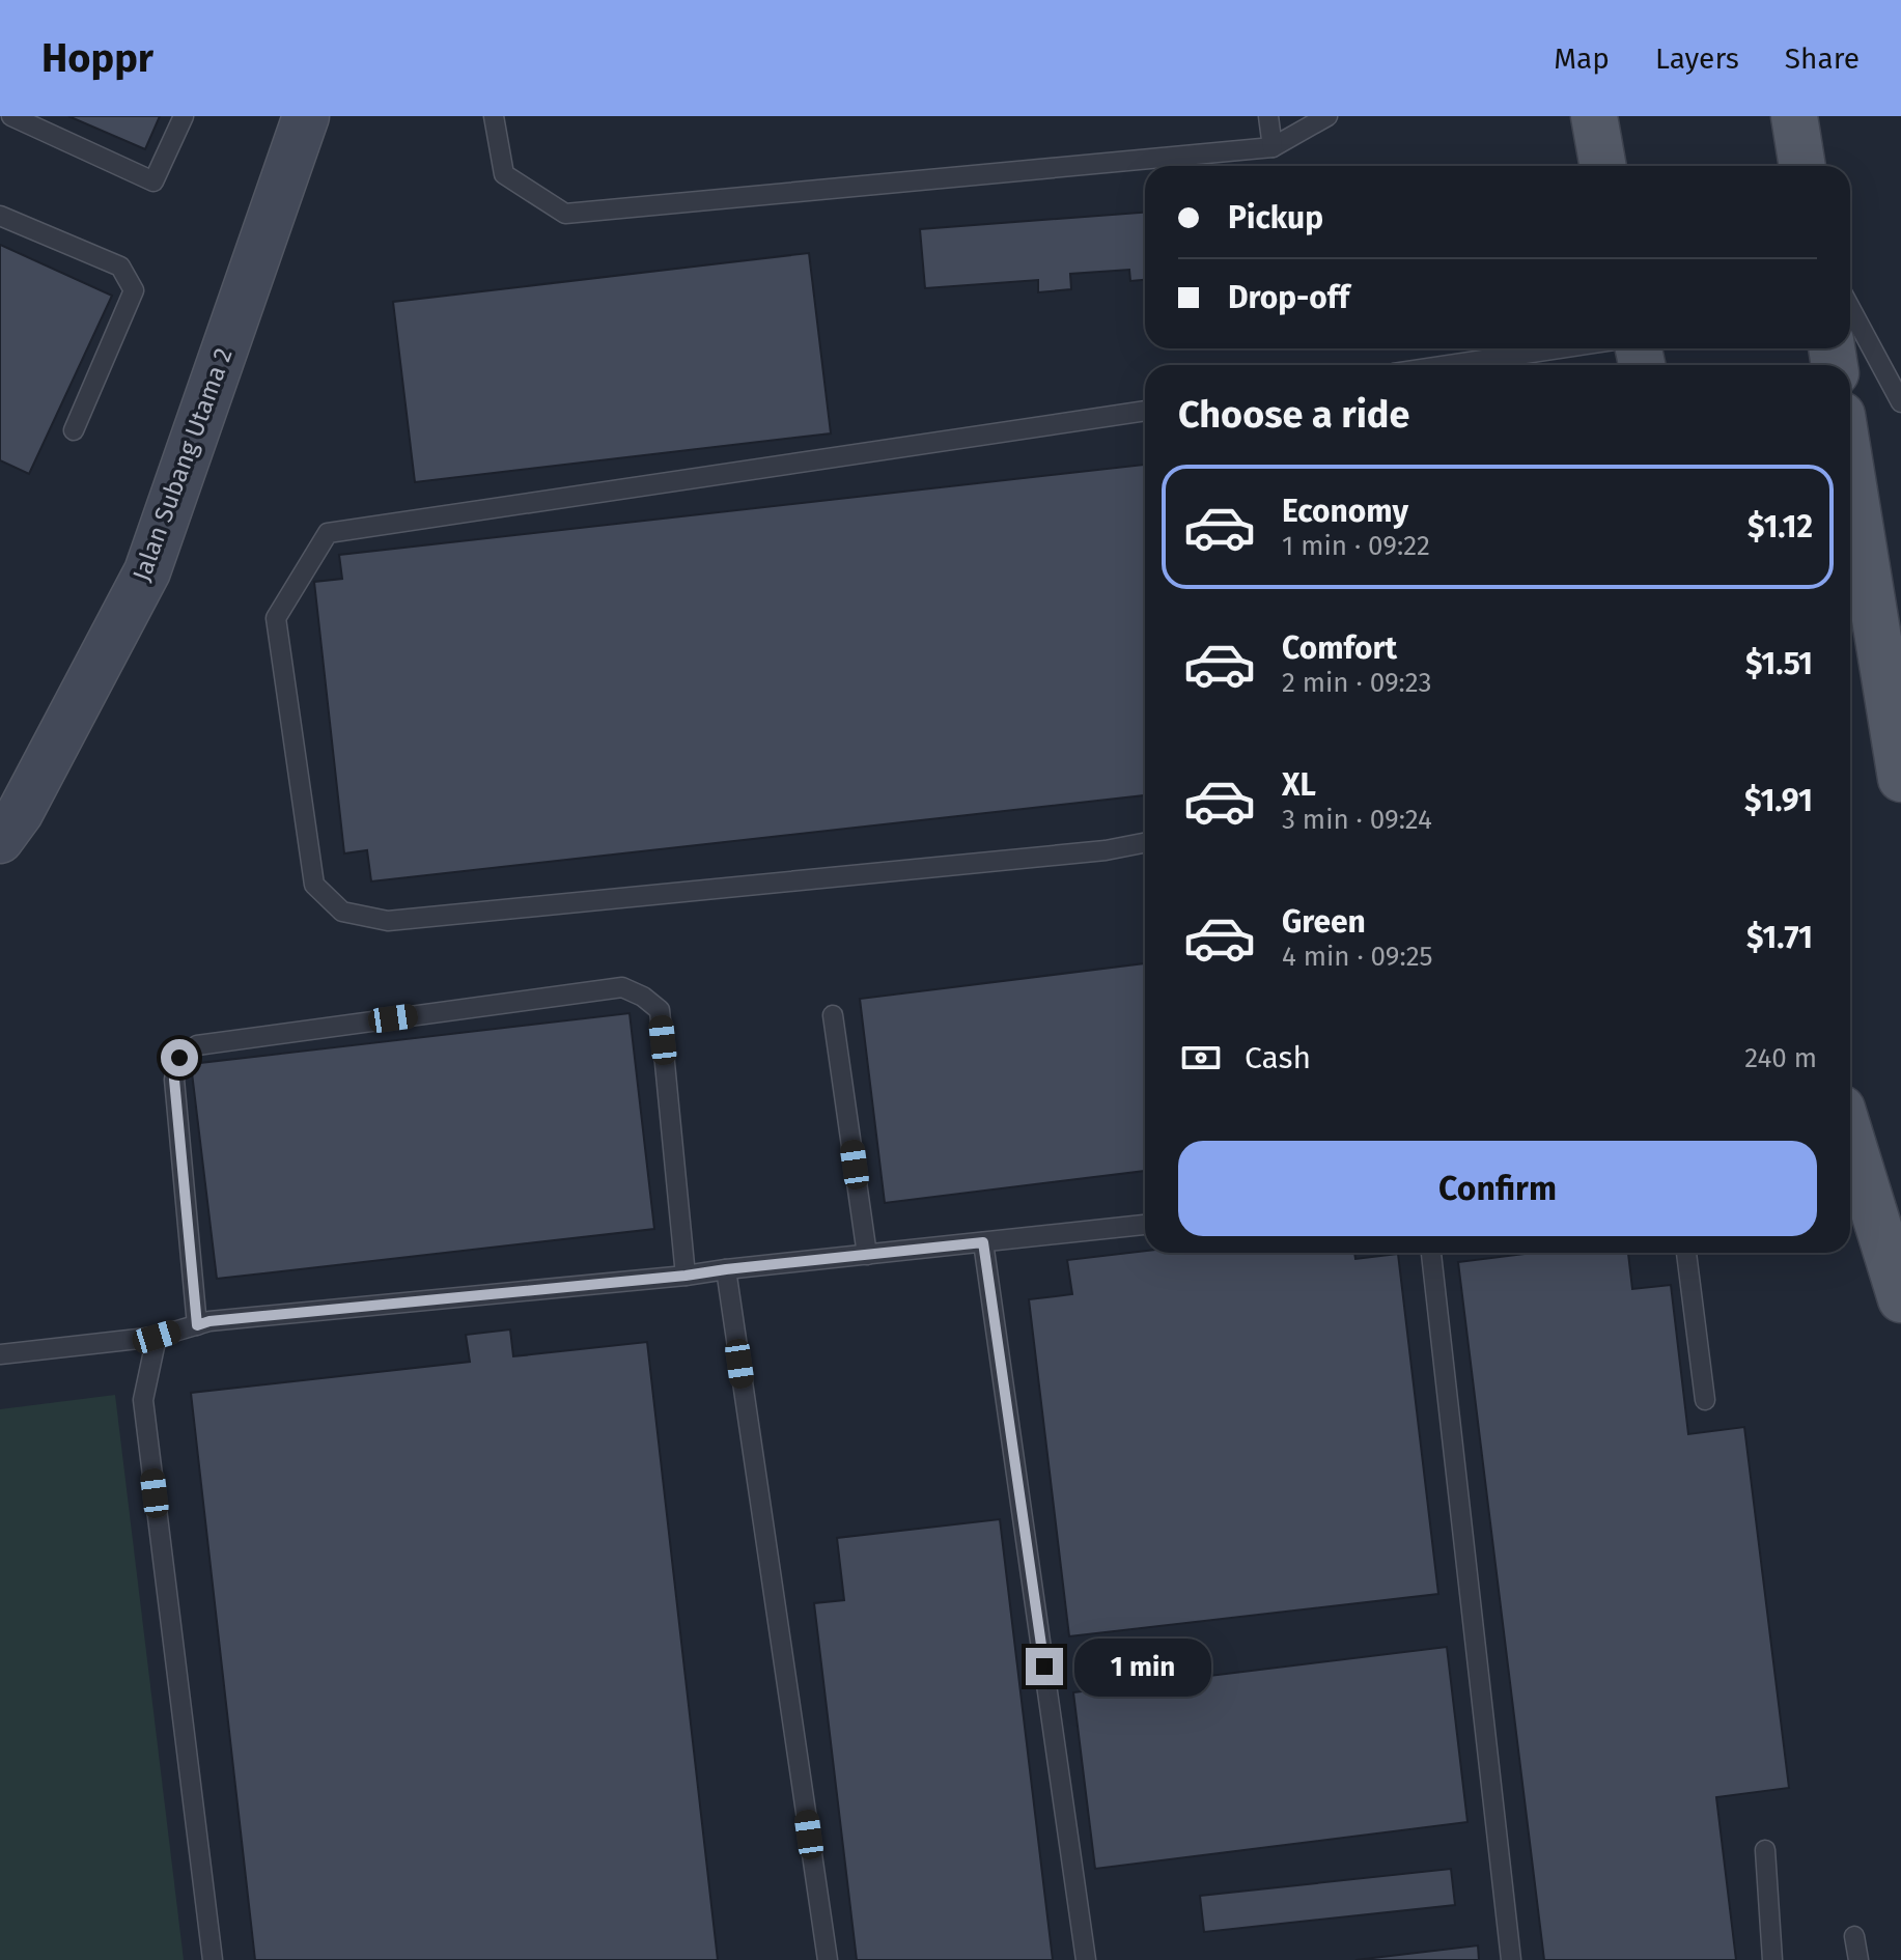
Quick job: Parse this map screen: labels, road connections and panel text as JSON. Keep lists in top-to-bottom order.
{
  "streets": {
    "main road": ["Jalan Subang Utama 2"]
  },
  "page": {
    "header": "Hoppr",
    "nav": ["Map", "Layers", "Share"],
    "banner": ["Pickup", "Drop-off"],
    "heading": "Choose a ride",
    "list": [
      {
        "name": "Economy",
        "note": "1 min · 09:22",
        "value": "$1.12"
      },
      {
        "name": "Comfort",
        "note": "2 min · 09:23",
        "value": "$1.51"
      },
      {
        "name": "XL",
        "note": "3 min · 09:24",
        "value": "$1.91"
      },
      {
        "name": "Green",
        "note": "4 min · 09:25",
        "value": "$1.71"
      }
    ],
    "pay": ["Cash", "240 m"],
    "buttons": "Confirm",
    "bubble": "1 min"
  }
}
